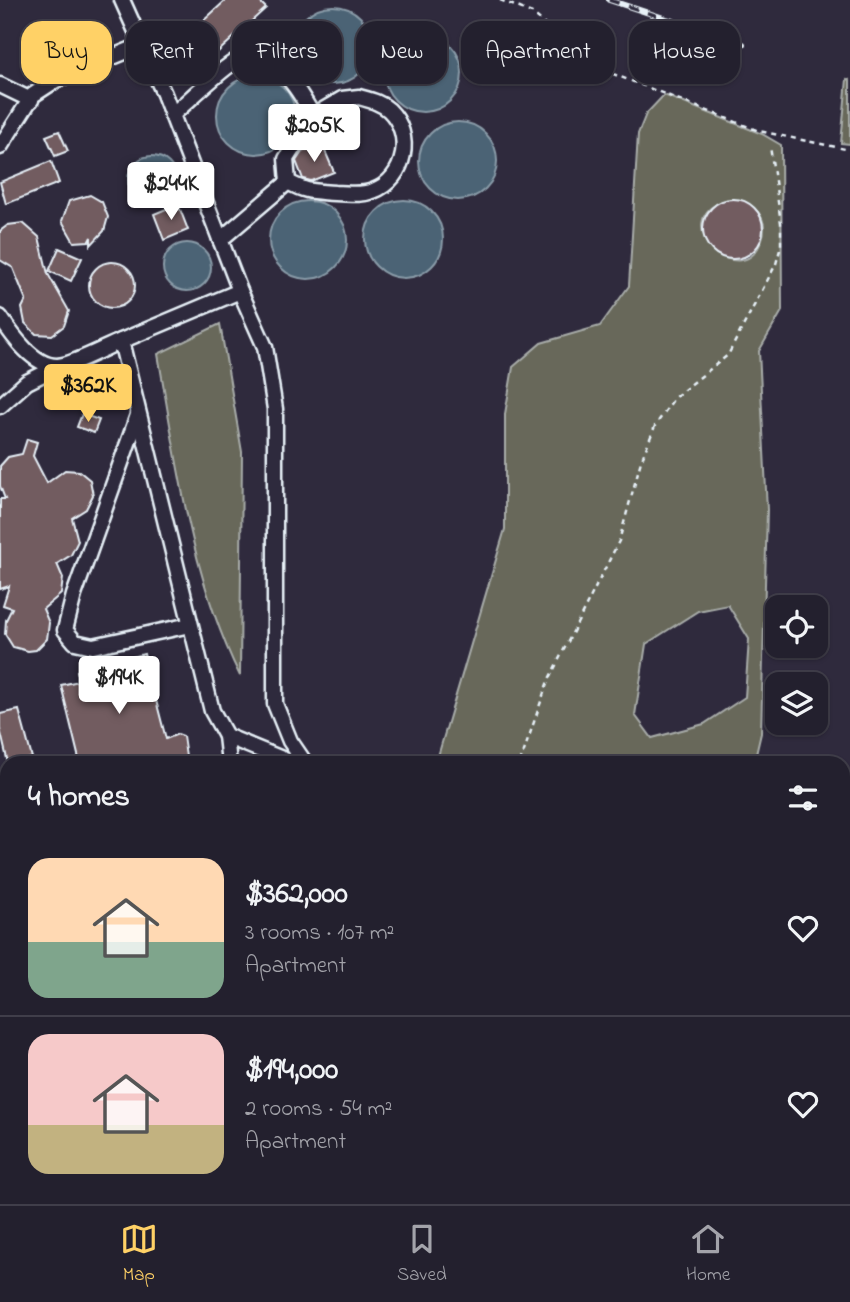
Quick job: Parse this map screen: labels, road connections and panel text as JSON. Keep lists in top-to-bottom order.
{
  "page": {
    "chip": [
      "Buy",
      "Rent",
      "Filters",
      "New",
      "Apartment",
      "House"
    ],
    "price": [
      "$205K",
      "$244K",
      "$362K",
      "$194K"
    ],
    "heading": "4 homes",
    "list": [
      {
        "name": "$362,000",
        "note": "3 rooms · 107 m² · Apartment"
      },
      {
        "name": "$194,000",
        "note": "2 rooms · 54 m² · Apartment"
      }
    ],
    "tabs": ["Map", "Saved", "Home"]
  }
}
